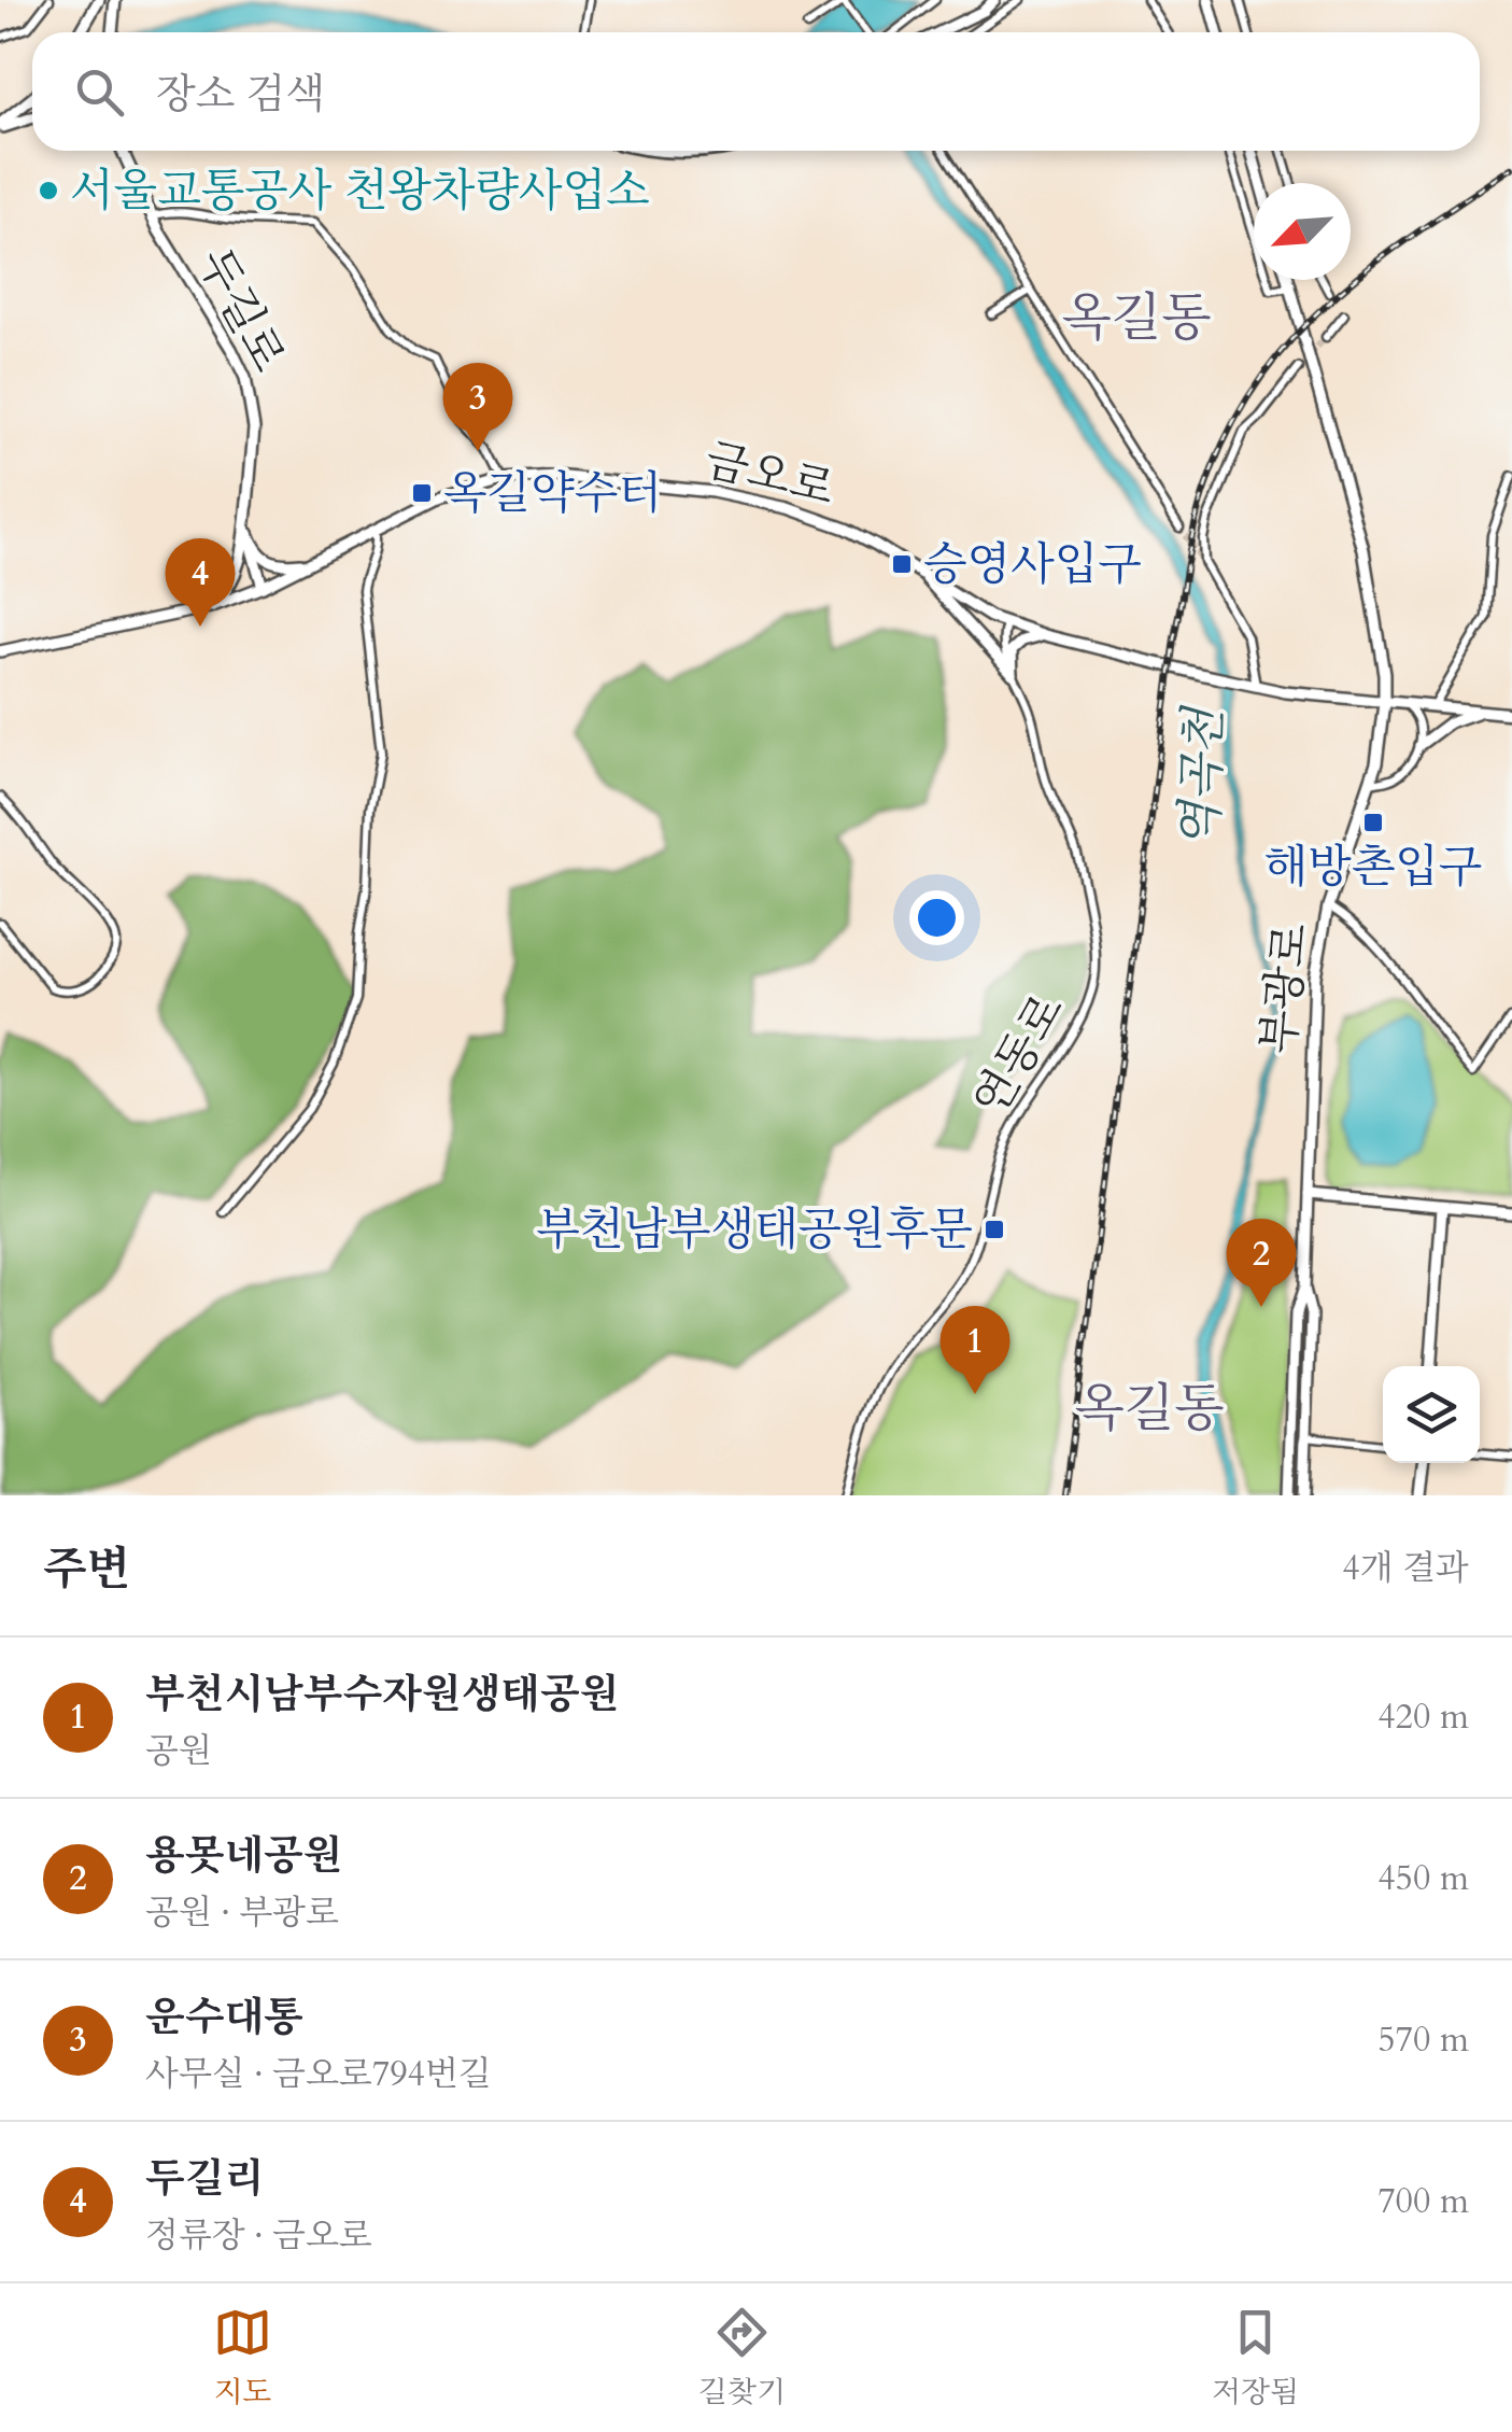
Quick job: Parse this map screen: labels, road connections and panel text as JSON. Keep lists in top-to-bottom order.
{
  "streets": {
    "main road": ["두길로", "금오로", "부광로"],
    "street": ["연동로"]
  },
  "crossings": [
    ["두길로", "금오로"],
    ["금오로", "연동로"]
  ],
  "districts": ["옥길동", "옥길동"],
  "water": ["역곡천"],
  "places": {
    "other": ["서울교통공사 천왕차량사업소"],
    "transit": [
      "옥길약수터",
      "승영사입구",
      "해방촌입구",
      "부천남부생태공원후문"
    ]
  },
  "north": "bottom left",
  "page": {
    "search": "장소 검색",
    "pins": [
      "3",
      "4",
      "2",
      "1"
    ],
    "heading": ["주변", "4개 결과"],
    "list": [
      {
        "mark": "1",
        "name": "부천시남부수자원생태공원",
        "note": "공원",
        "value": "420 m"
      },
      {
        "mark": "2",
        "name": "용못네공원",
        "note": "공원 · 부광로",
        "value": "450 m"
      },
      {
        "mark": "3",
        "name": "운수대통",
        "note": "사무실 · 금오로794번길",
        "value": "570 m"
      },
      {
        "mark": "4",
        "name": "두길리",
        "note": "정류장 · 금오로",
        "value": "700 m"
      }
    ],
    "nav": ["지도", "길찾기", "저장됨"]
  }
}
